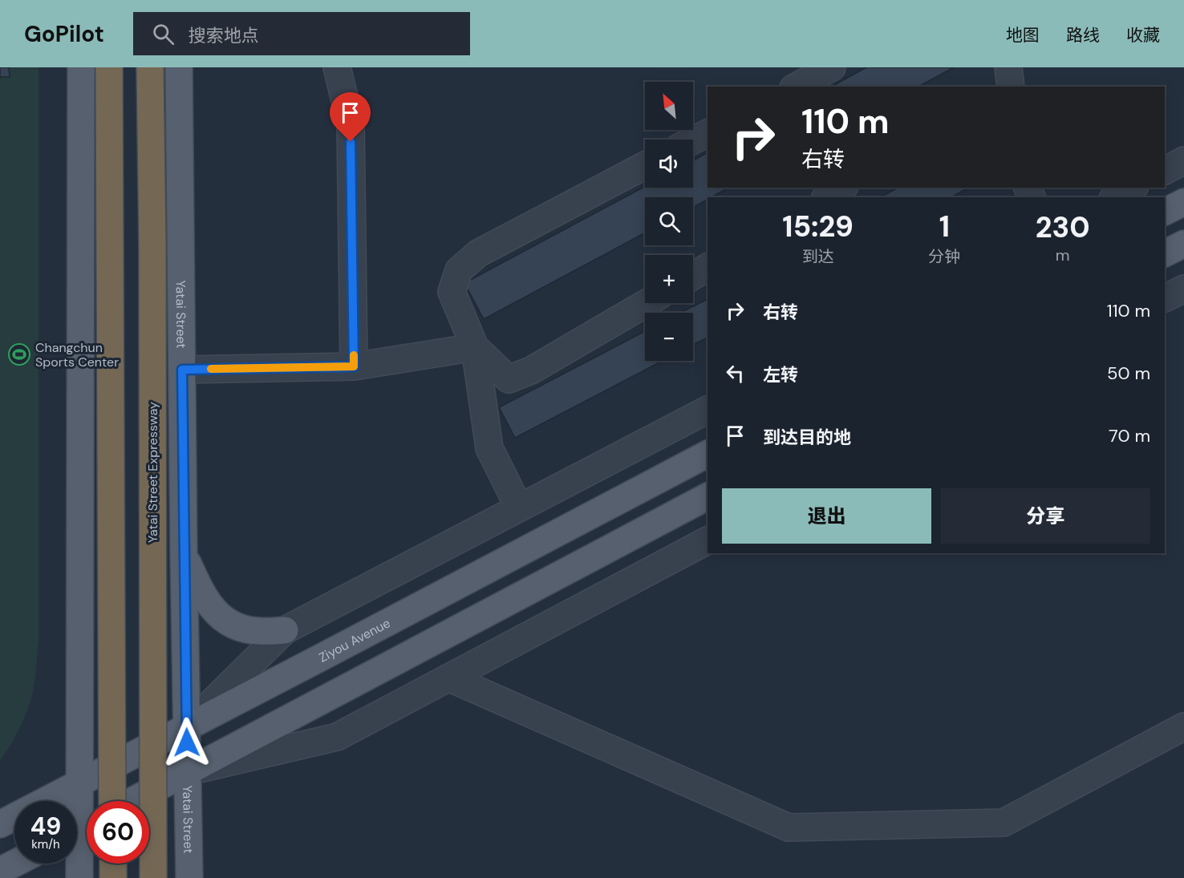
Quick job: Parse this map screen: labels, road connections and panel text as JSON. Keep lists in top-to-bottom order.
{
  "streets": {
    "highway": ["Yatai Street Expressway"],
    "main road": ["Yatai Street", "Ziyou Avenue"]
  },
  "crossings": [
    ["Yatai Street", "Ziyou Avenue"]
  ],
  "places": {
    "sports": ["Changchun Sports Center"]
  },
  "north": "top left",
  "page": {
    "header": "GoPilot",
    "search": "搜索地点",
    "nav": ["地图", "路线", "收藏"],
    "map_buttons": ["+", "−"],
    "turn": ["110 m", "右转"],
    "eta": [
      "15:29",
      "到达",
      "1",
      "分钟",
      "230",
      "m"
    ],
    "list": [
      {
        "name": "右转",
        "value": "110 m"
      },
      {
        "name": "左转",
        "value": "50 m"
      },
      {
        "name": "到达目的地",
        "value": "70 m"
      }
    ],
    "buttons": ["退出", "分享"],
    "speed": "49 km/h",
    "limit": "60"
  }
}
